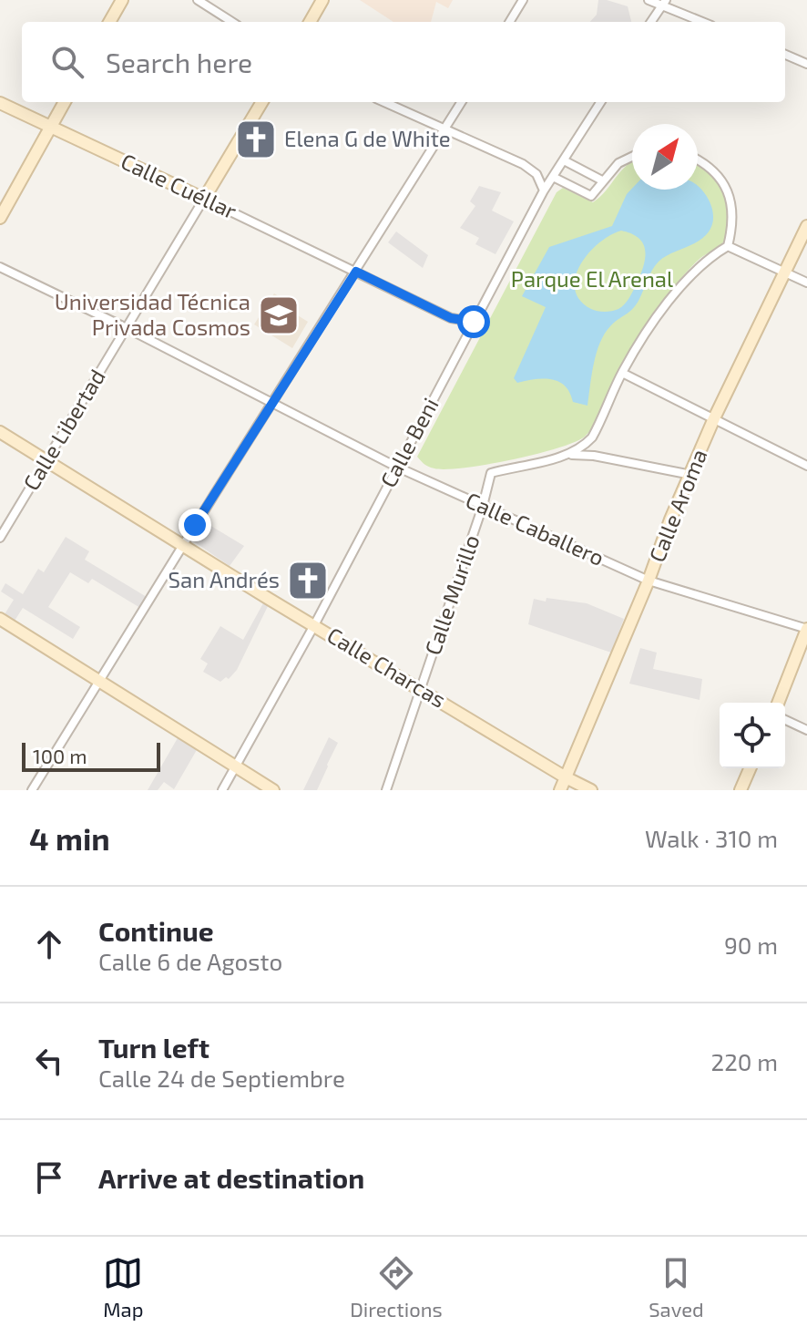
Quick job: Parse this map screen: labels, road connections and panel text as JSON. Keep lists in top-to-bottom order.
{
  "streets": {
    "street": [
      "Calle Cuéllar",
      "Calle Libertad",
      "Calle Beni",
      "Calle Aroma",
      "Calle Caballero",
      "Calle Murillo",
      "Calle Charcas"
    ]
  },
  "crossings": [
    ["Calle Cuéllar", "Calle Libertad"],
    ["Calle Cuéllar", "Calle Beni"],
    ["Calle Libertad", "Calle Caballero"],
    ["Calle Libertad", "Calle Charcas"],
    ["Calle Beni", "Calle Caballero"],
    ["Calle Beni", "Calle Charcas"],
    ["Calle Aroma", "Calle Caballero"],
    ["Calle Aroma", "Calle Murillo"],
    ["Calle Aroma", "Calle Charcas"],
    ["Calle Caballero", "Calle Murillo"],
    ["Calle Murillo", "Calle Charcas"]
  ],
  "parks": ["Parque El Arenal"],
  "places": {
    "church": ["Elena G de White", "San Andrés"],
    "school or university": ["Universidad Técnica Privada Cosmos"]
  },
  "scale_bar": "100 m",
  "north": "top right",
  "page": {
    "search": "Search here",
    "scale": "100 m",
    "heading": ["4 min", "Walk · 310 m"],
    "list": [
      ["Continue", "Calle 6 de Agosto", "90 m"],
      ["Turn left", "Calle 24 de Septiembre", "220 m"],
      "Arrive at destination"
    ],
    "nav": ["Map", "Directions", "Saved"]
  }
}
